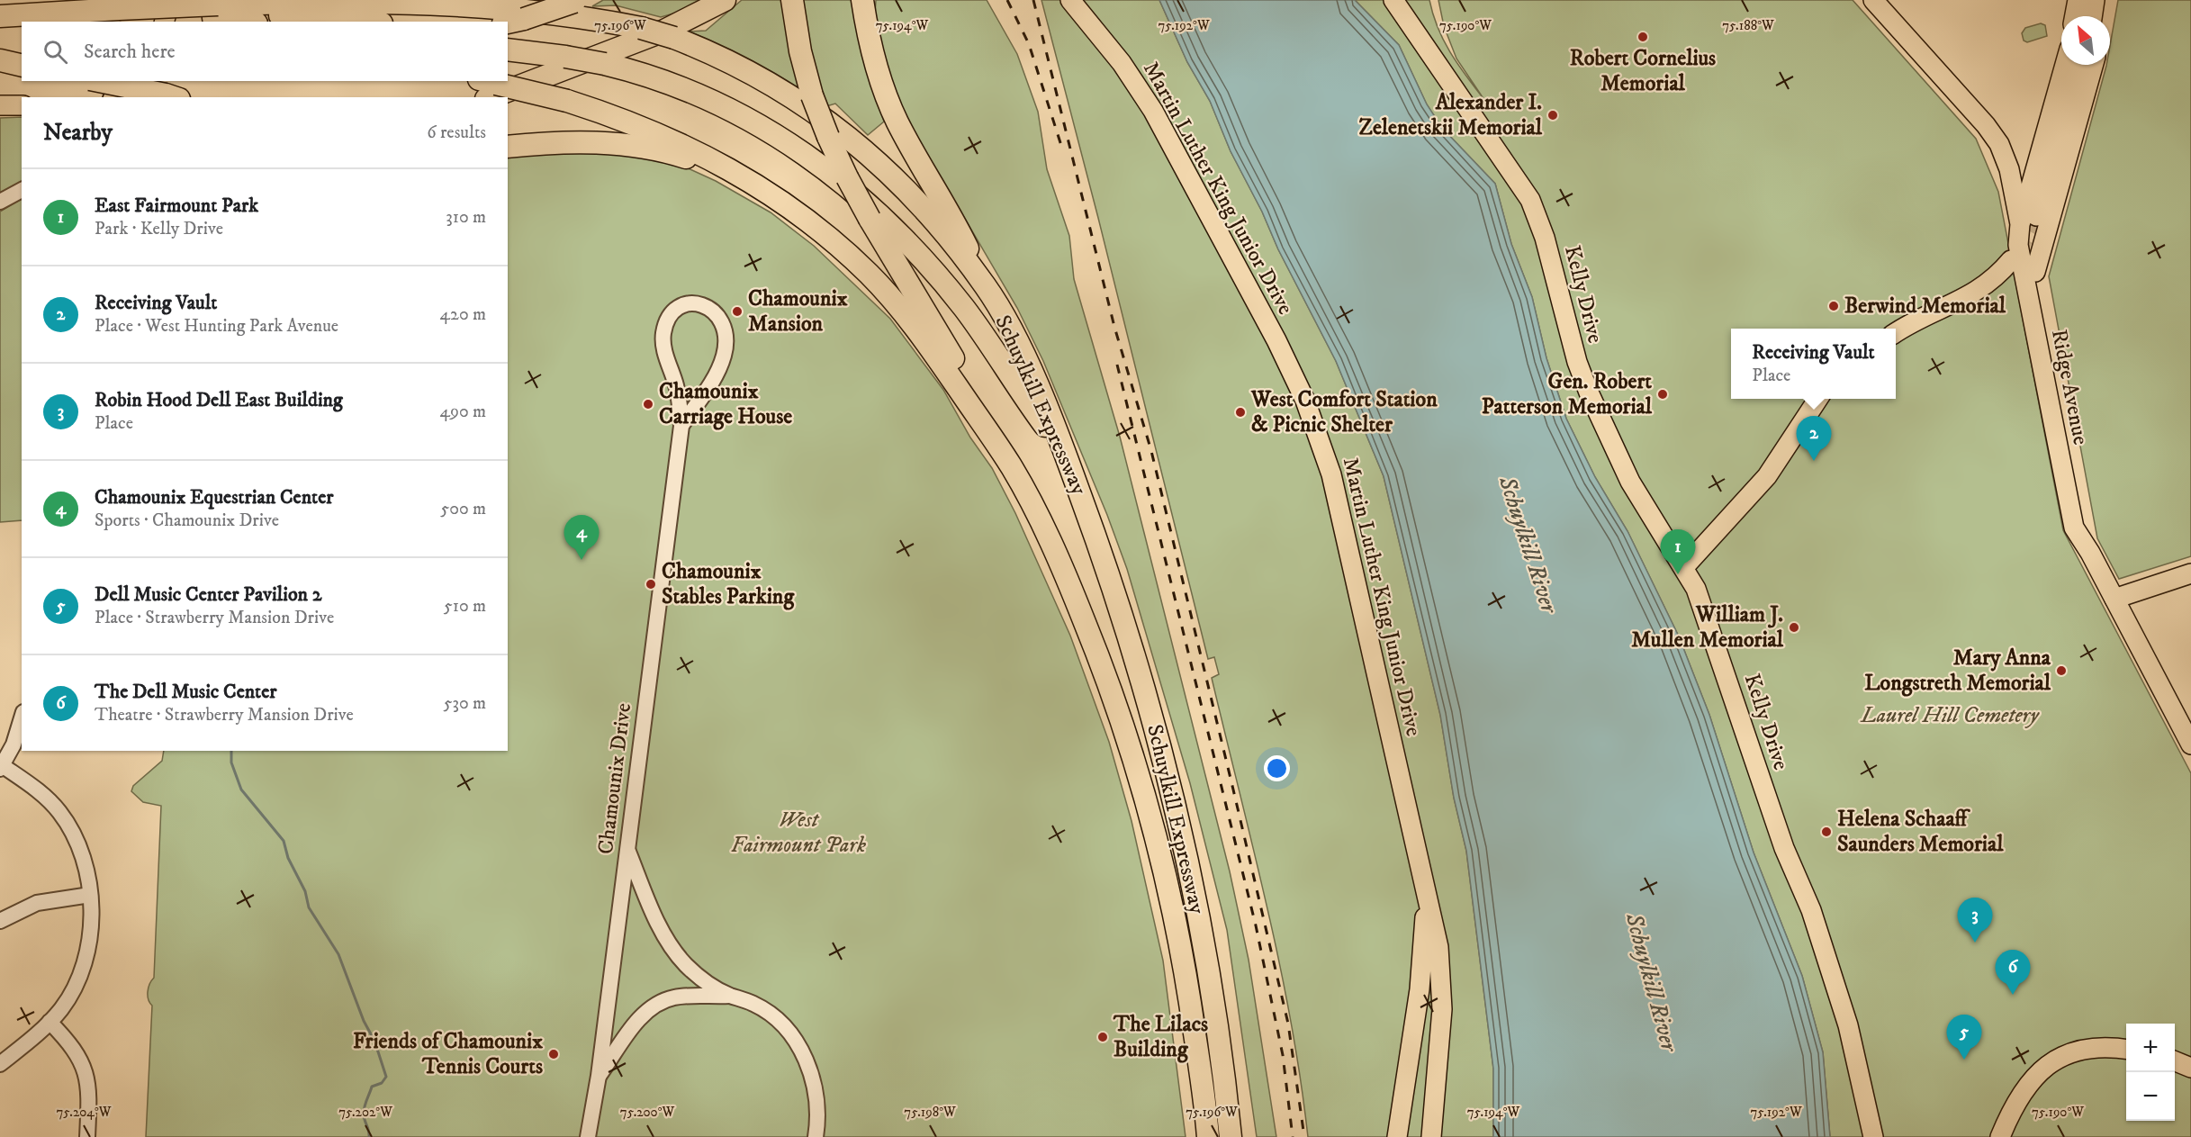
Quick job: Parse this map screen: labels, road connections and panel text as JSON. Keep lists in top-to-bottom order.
{
  "streets": {
    "highway": ["Schuylkill Expressway"],
    "main road": ["Martin Luther King Junior Drive", "Kelly Drive", "Ridge Avenue"],
    "street": ["Chamounix Drive"]
  },
  "water": ["Schuylkill River"],
  "parks": ["Laurel Hill Cemetery", "West Fairmount Park"],
  "places": [
    "Robert Cornelius Memorial",
    "Alexander I. Zelenetskii Memorial",
    "Berwind Memorial",
    "Chamounix Mansion",
    "Gen. Robert Patterson Memorial",
    "Chamounix Carriage House",
    "West Comfort Station & Picnic Shelter",
    "Chamounix Stables Parking",
    "William J. Mullen Memorial",
    "Mary Anna Longstreth Memorial",
    "Helena Schaaff Saunders Memorial",
    "The Lilacs Building",
    "Friends of Chamounix Tennis Courts"
  ],
  "north": "top left",
  "page": {
    "search": "Search here",
    "heading": ["Nearby", "6 results"],
    "list": [
      {
        "mark": "1",
        "name": "East Fairmount Park",
        "note": "Park · Kelly Drive",
        "value": "310 m"
      },
      {
        "mark": "2",
        "name": "Receiving Vault",
        "note": "Place · West Hunting Park Avenue",
        "value": "420 m"
      },
      {
        "mark": "3",
        "name": "Robin Hood Dell East Building",
        "note": "Place",
        "value": "490 m"
      },
      {
        "mark": "4",
        "name": "Chamounix Equestrian Center",
        "note": "Sports · Chamounix Drive",
        "value": "500 m"
      },
      {
        "mark": "5",
        "name": "Dell Music Center Pavilion 2",
        "note": "Place · Strawberry Mansion Drive",
        "value": "510 m"
      },
      {
        "mark": "6",
        "name": "The Dell Music Center",
        "note": "Theatre · Strawberry Mansion Drive",
        "value": "530 m"
      }
    ],
    "popup": ["Receiving Vault", "Place"],
    "pins": [
      "2",
      "4",
      "1",
      "3",
      "6",
      "5"
    ],
    "map_buttons": ["+", "−"]
  },
  "coordinates": [
    "75.196°W",
    "75.194°W",
    "75.192°W",
    "75.190°W",
    "75.188°W",
    "75.204°W",
    "75.202°W",
    "75.200°W",
    "75.198°W"
  ]
}
